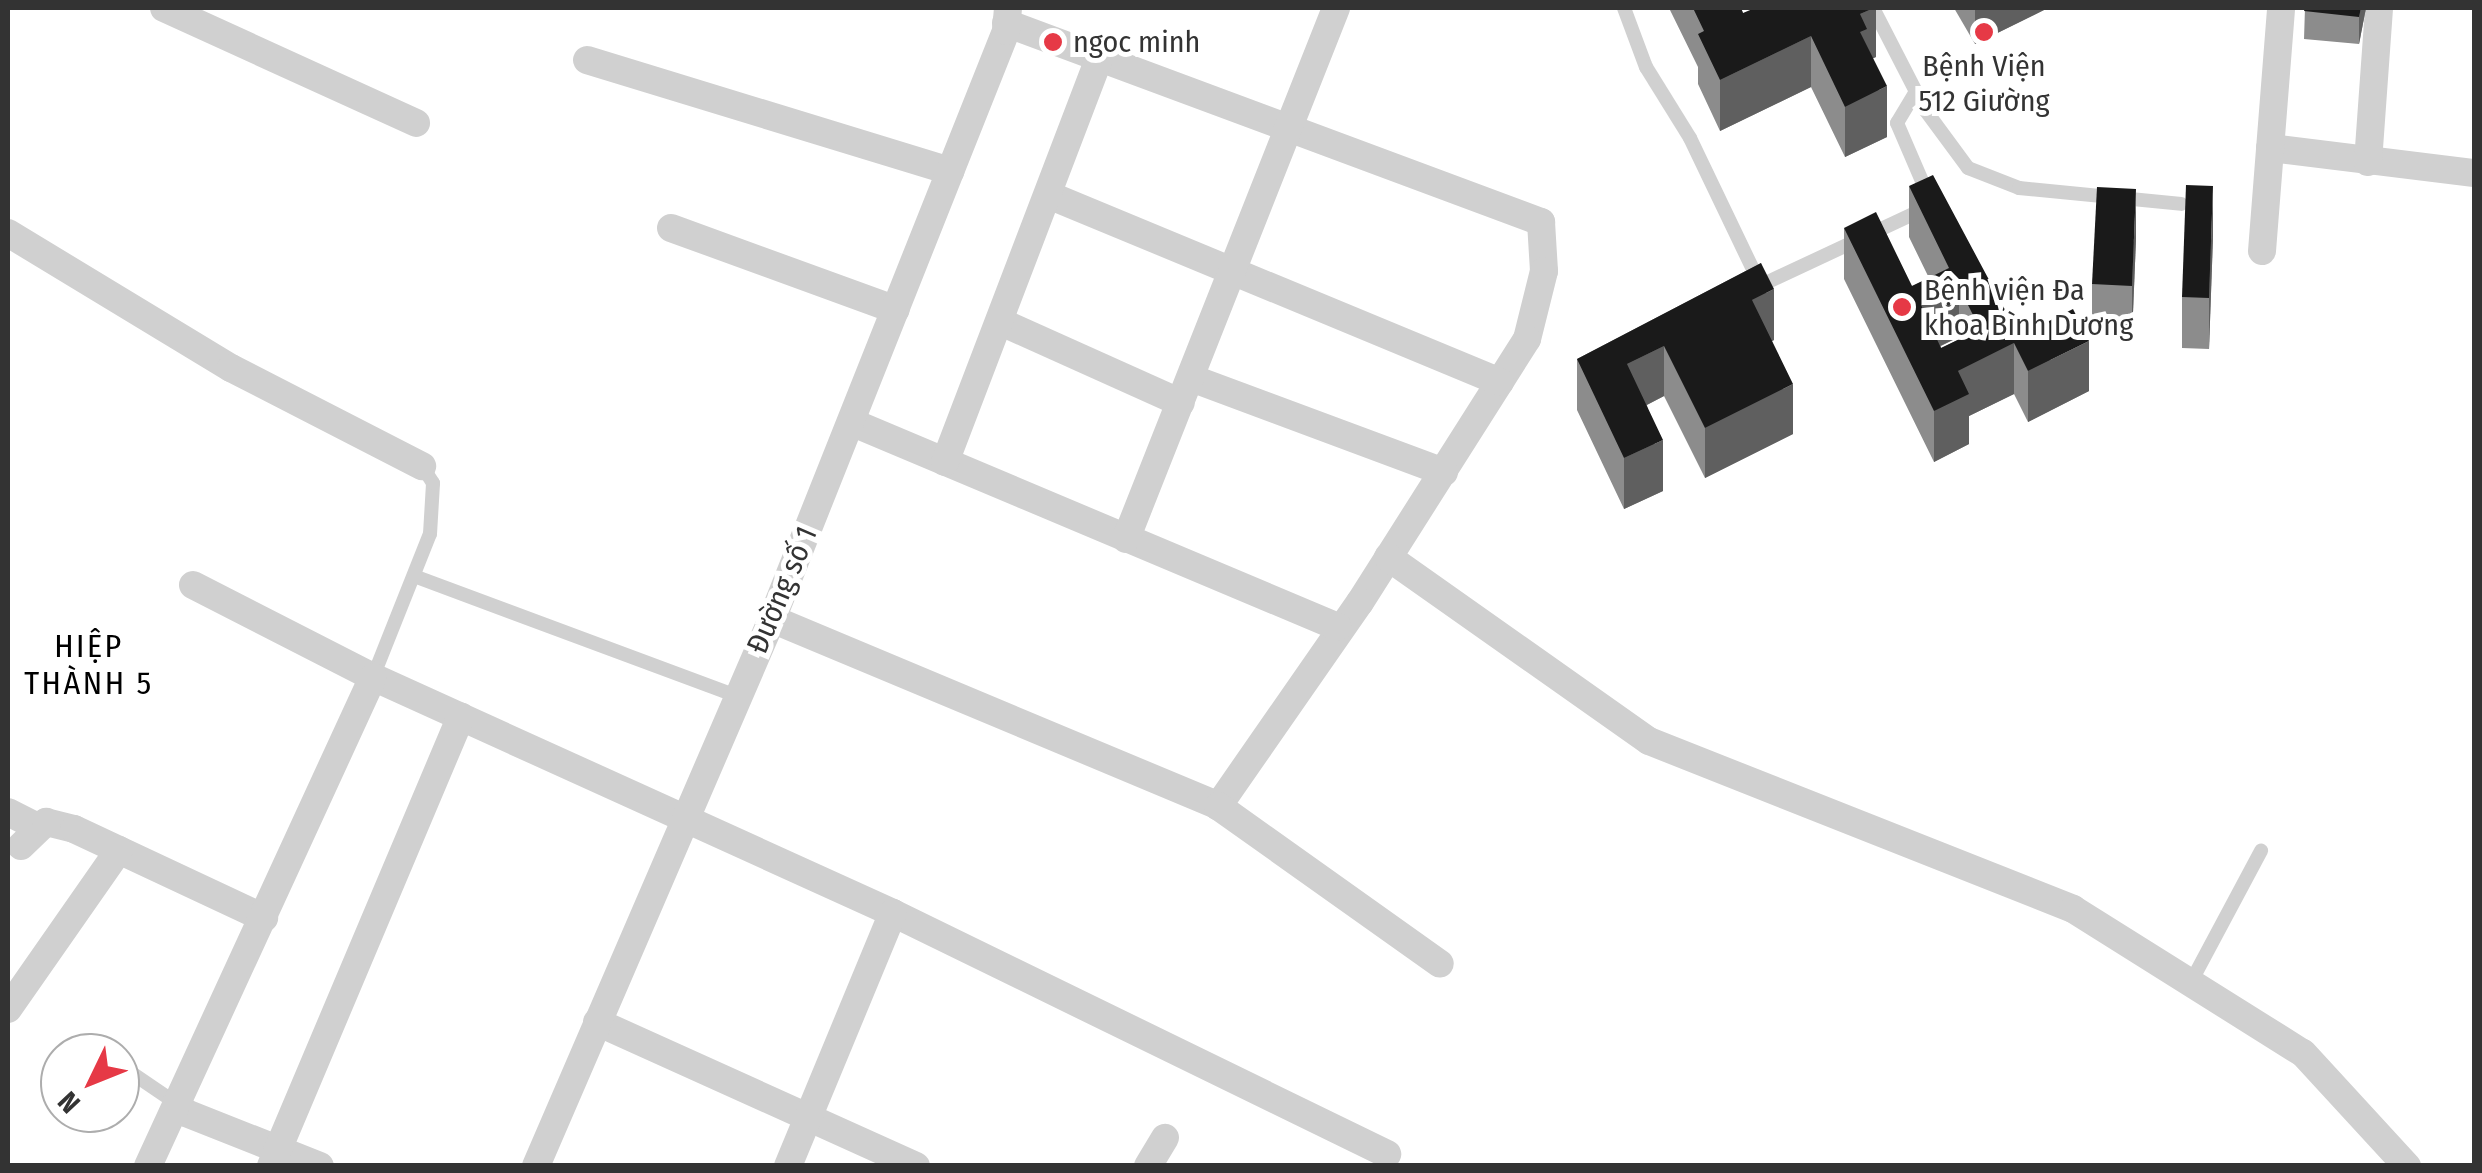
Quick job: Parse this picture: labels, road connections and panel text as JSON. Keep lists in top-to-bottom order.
{
  "streets": {
    "street": ["Đường số 1"]
  },
  "districts": ["HIỆP THÀNH 5"],
  "places": ["Bệnh Viện 512 Giường", "ngoc minh", "Bệnh viện Đa khoa Bình Dương"],
  "north": "bottom left"
}
